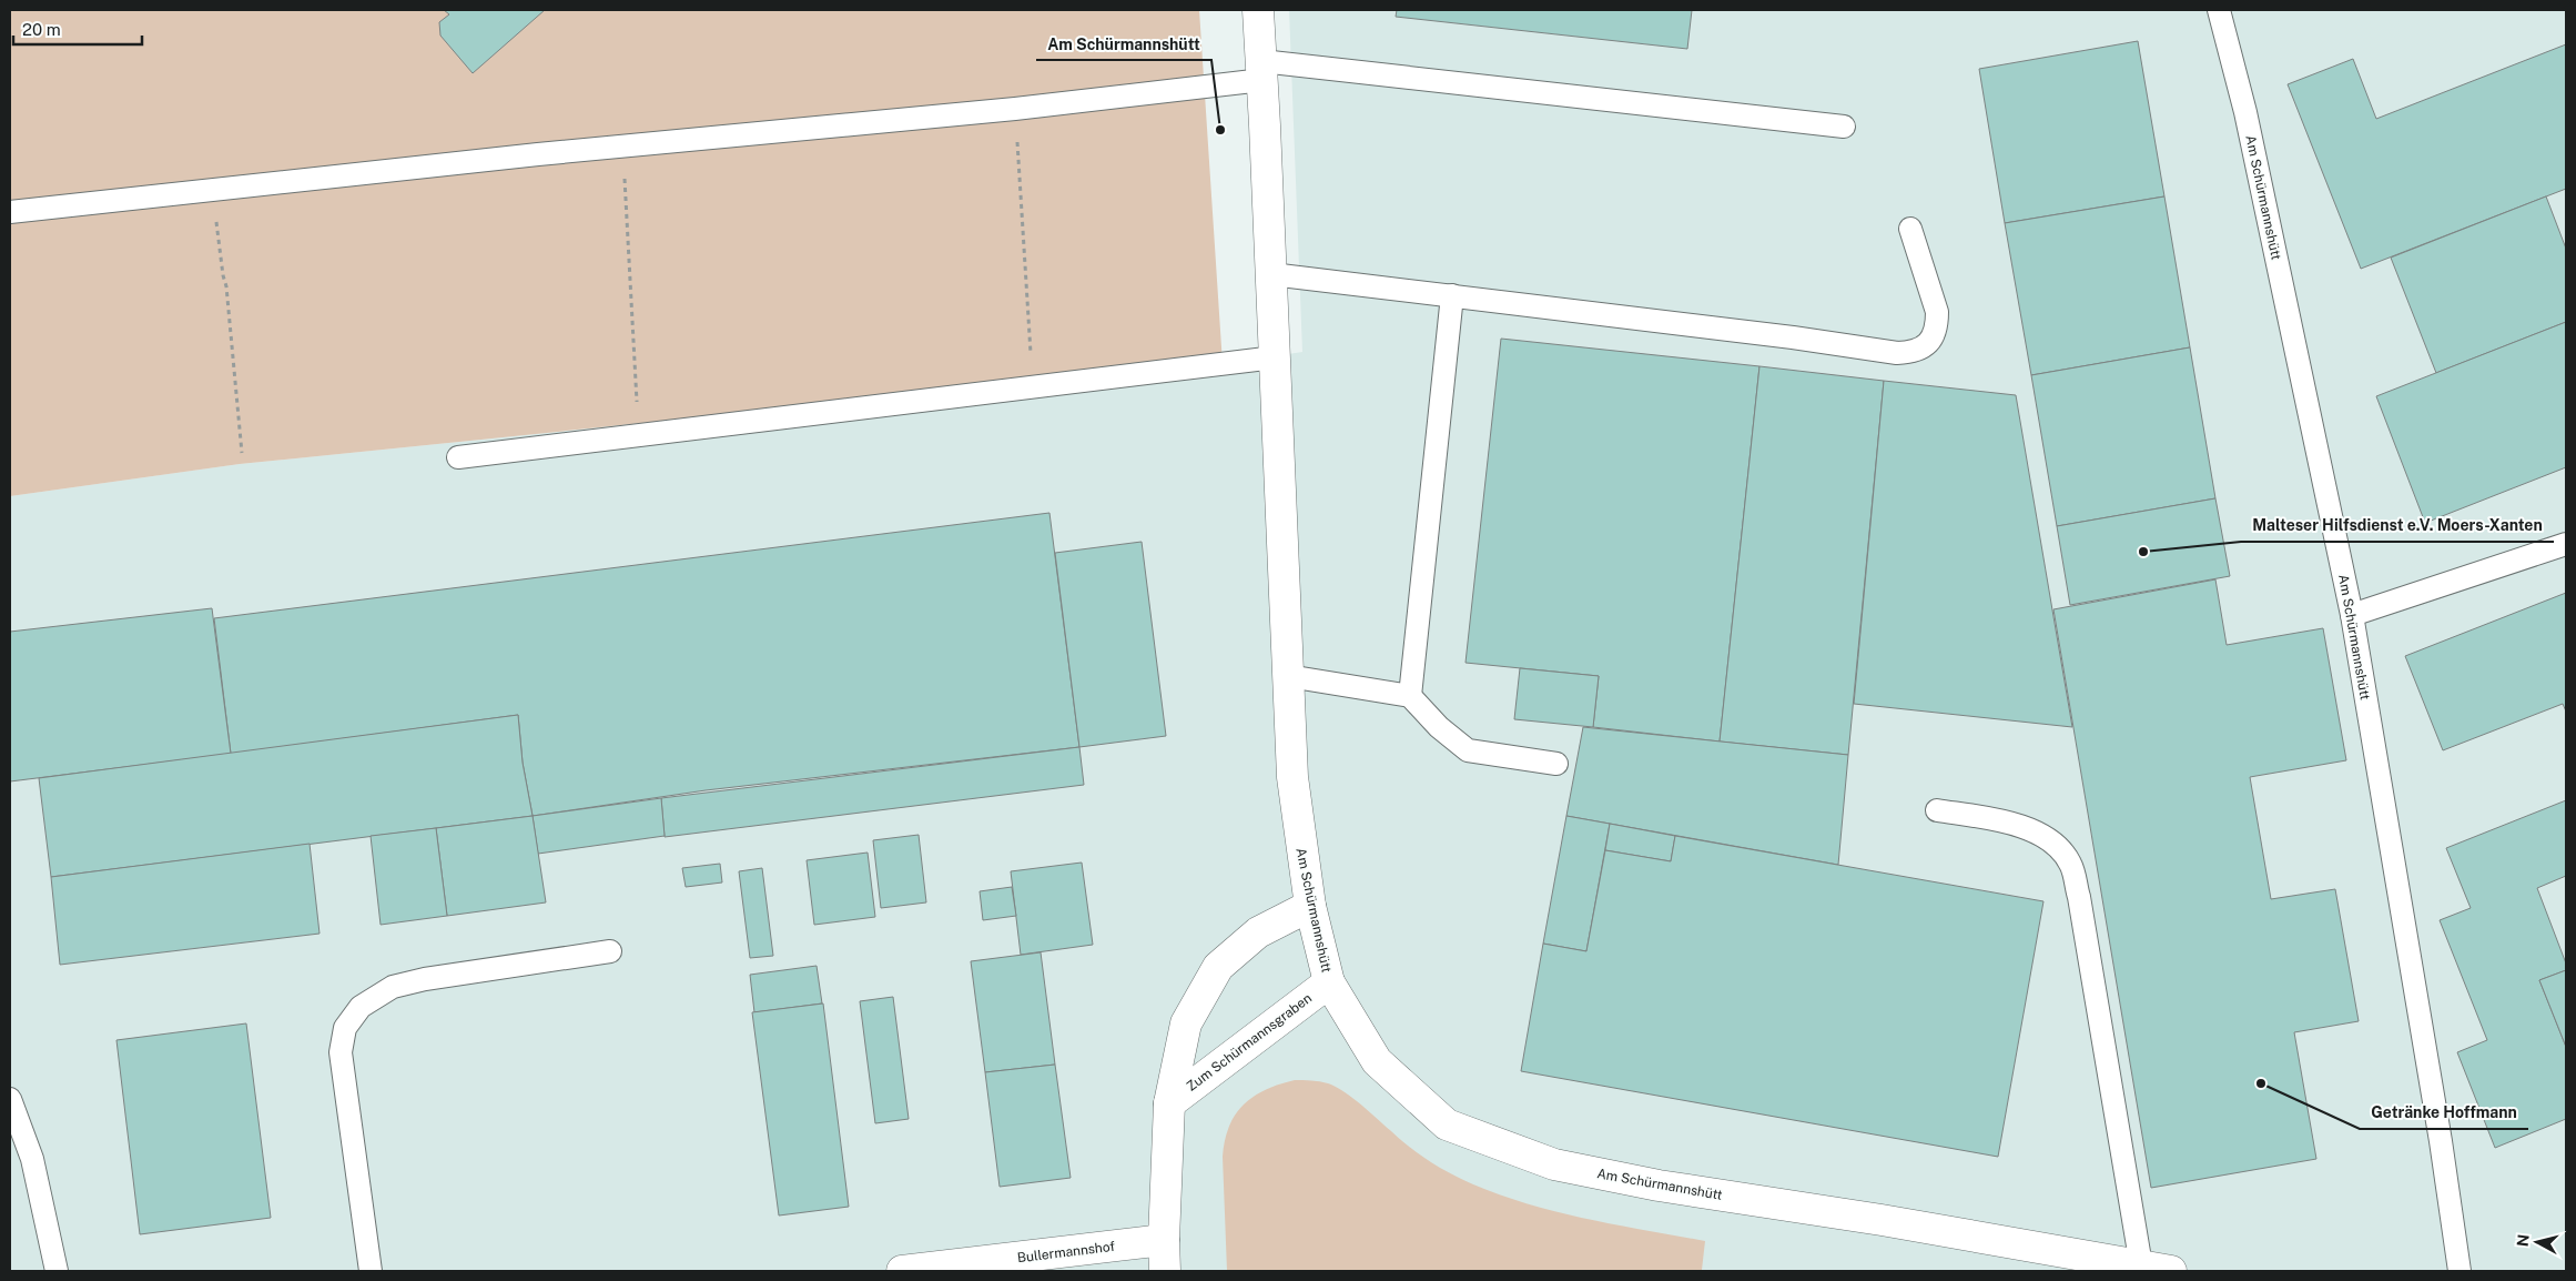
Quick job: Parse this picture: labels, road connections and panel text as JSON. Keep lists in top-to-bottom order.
{
  "streets": {
    "street": ["Am Schürmannshütt", "Zum Schürmannsgraben", "Bullermannshof"]
  },
  "crossings": [
    ["Am Schürmannshütt", "Zum Schürmannsgraben"],
    ["Zum Schürmannsgraben", "Bullermannshof"]
  ],
  "places": ["Am Schürmannshütt", "Malteser Hilfsdienst e.V. Moers-Xanten", "Getränke Hoffmann"],
  "scale_bar": "20 m",
  "north": "left"
}
